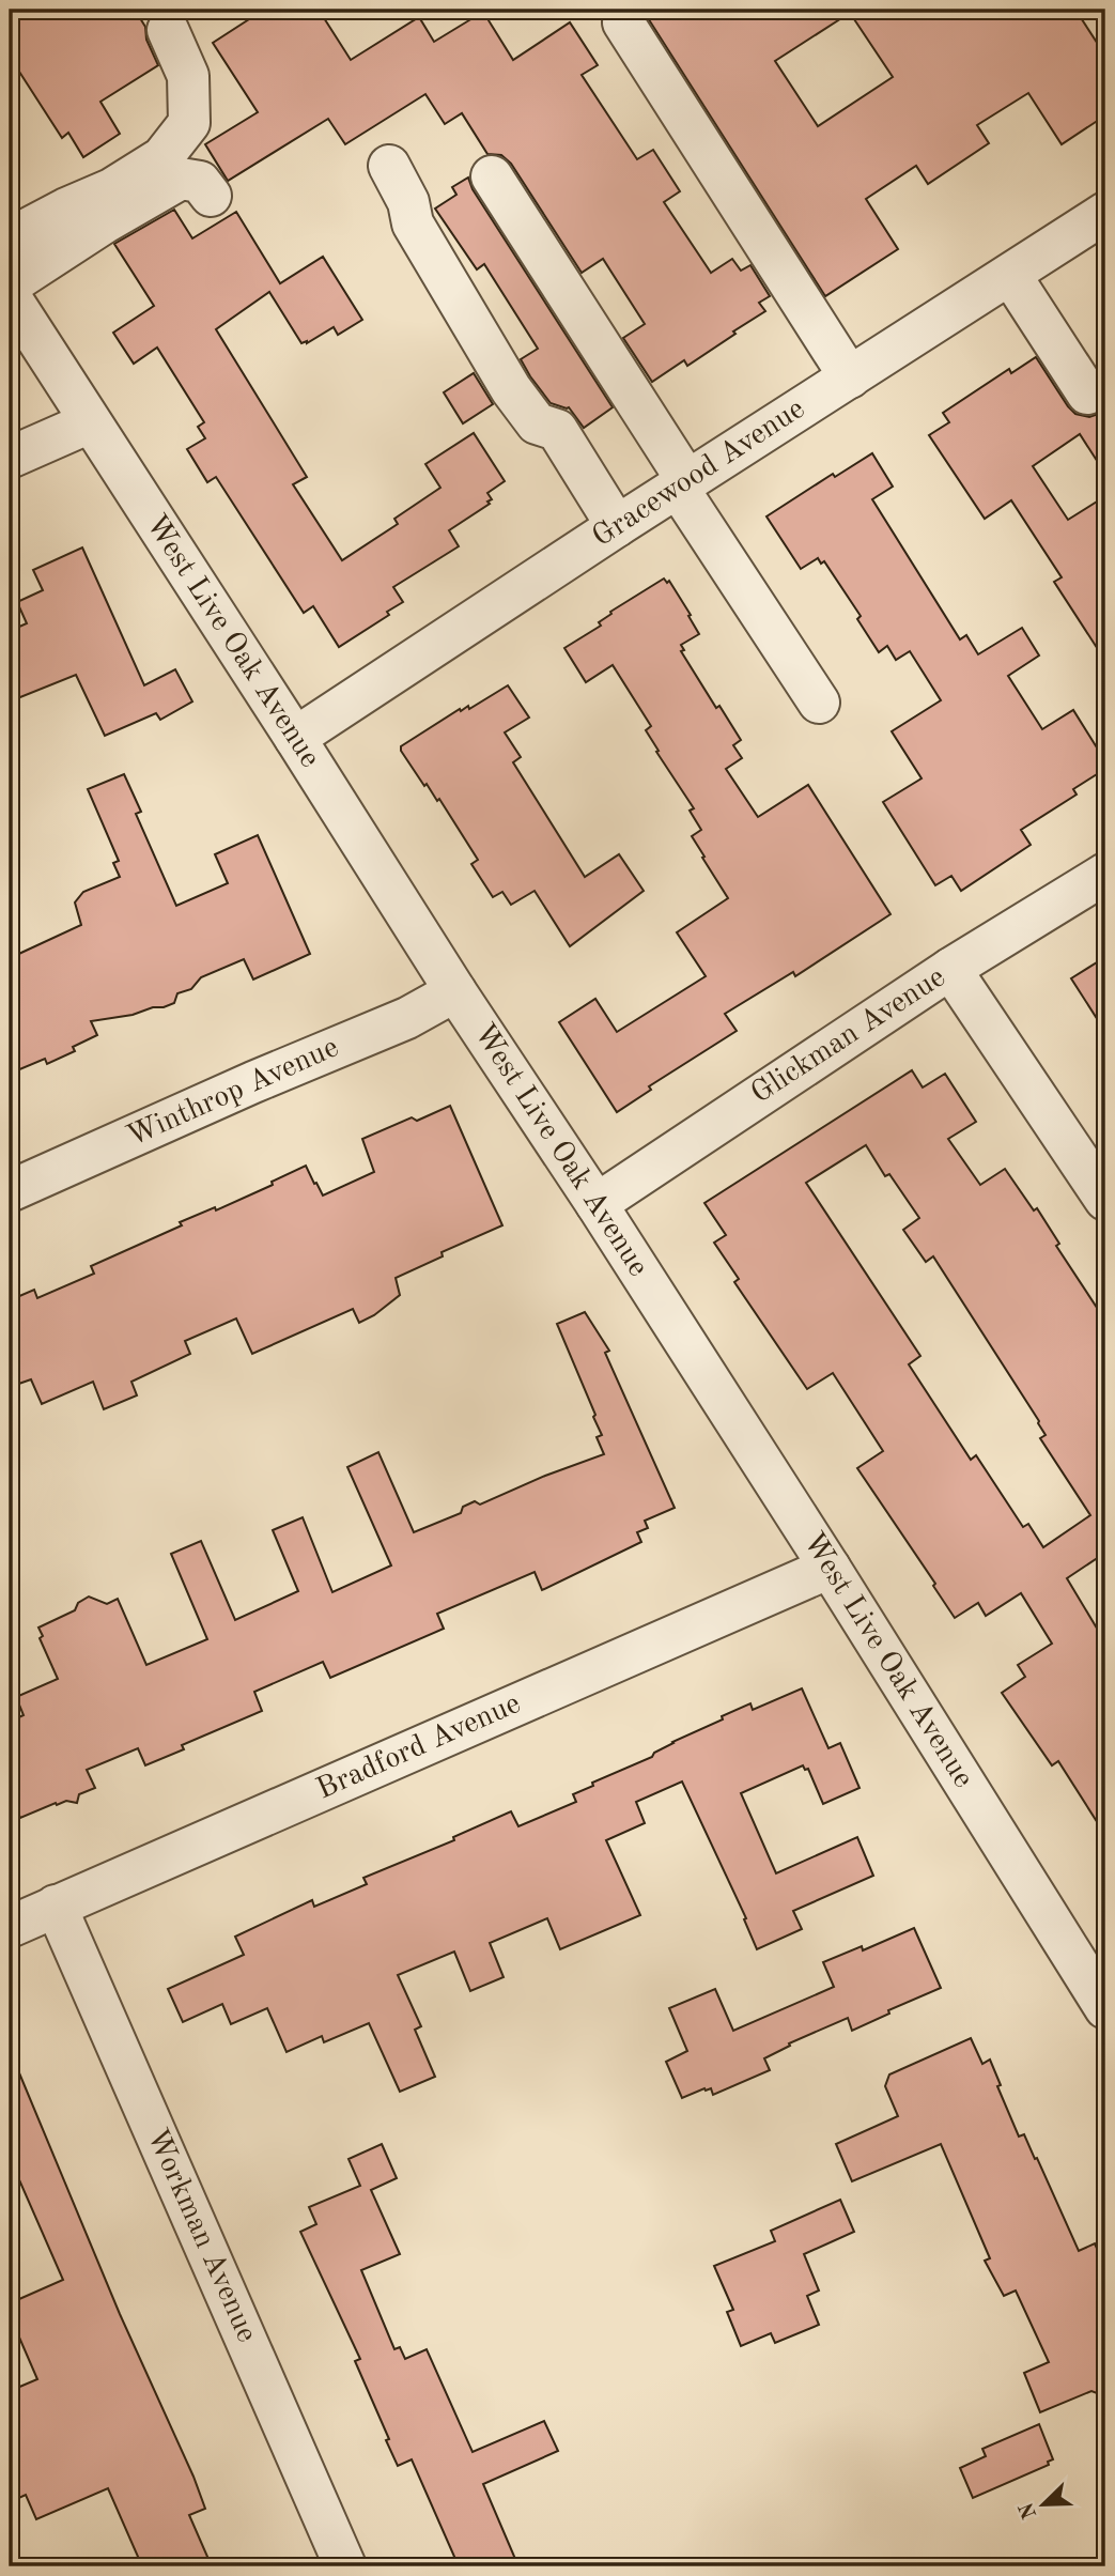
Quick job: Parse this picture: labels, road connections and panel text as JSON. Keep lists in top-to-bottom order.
{
  "streets": {
    "street": [
      "Gracewood Avenue",
      "West Live Oak Avenue",
      "Glickman Avenue",
      "Winthrop Avenue",
      "Bradford Avenue",
      "Workman Avenue"
    ]
  },
  "crossings": [
    ["Gracewood Avenue", "West Live Oak Avenue"],
    ["West Live Oak Avenue", "Glickman Avenue"],
    ["West Live Oak Avenue", "Winthrop Avenue"],
    ["West Live Oak Avenue", "Bradford Avenue"],
    ["Bradford Avenue", "Workman Avenue"]
  ],
  "north": "bottom left"
}
